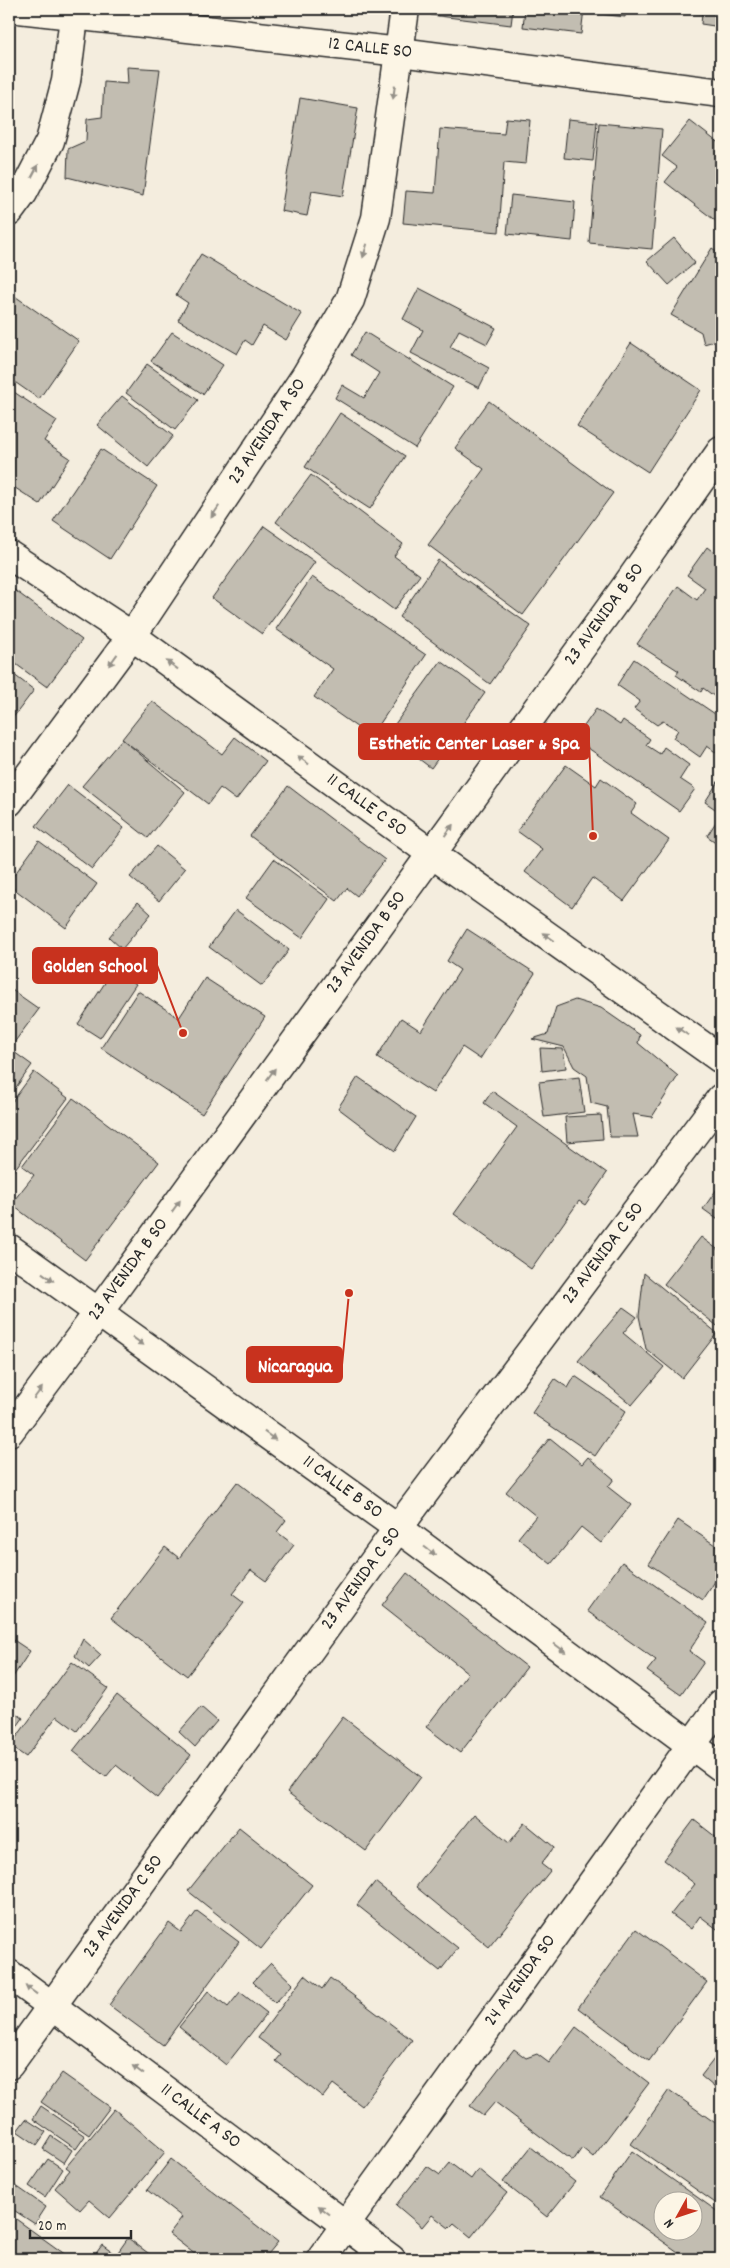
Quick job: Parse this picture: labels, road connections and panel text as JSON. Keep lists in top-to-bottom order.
{
  "streets": {
    "street": [
      "12 CALLE SO",
      "23 AVENIDA A SO",
      "23 AVENIDA B SO",
      "11 CALLE C SO",
      "23 AVENIDA C SO",
      "11 CALLE B SO",
      "24 AVENIDA SO",
      "11 CALLE A SO"
    ]
  },
  "crossings": [
    ["12 CALLE SO", "23 AVENIDA A SO"],
    ["23 AVENIDA A SO", "11 CALLE C SO"],
    ["23 AVENIDA B SO", "11 CALLE C SO"],
    ["23 AVENIDA B SO", "11 CALLE B SO"],
    ["23 AVENIDA C SO", "11 CALLE B SO"],
    ["23 AVENIDA C SO", "11 CALLE A SO"],
    ["11 CALLE B SO", "24 AVENIDA SO"],
    ["24 AVENIDA SO", "11 CALLE A SO"]
  ],
  "one_way": [
    "23 AVENIDA A SO",
    "23 AVENIDA B SO",
    "11 CALLE C SO",
    "11 CALLE B SO",
    "11 CALLE A SO"
  ],
  "places": ["Esthetic Center Laser & Spa", "Golden School", "Nicaragua"],
  "scale_bar": "20 m",
  "north": "bottom left"
}
